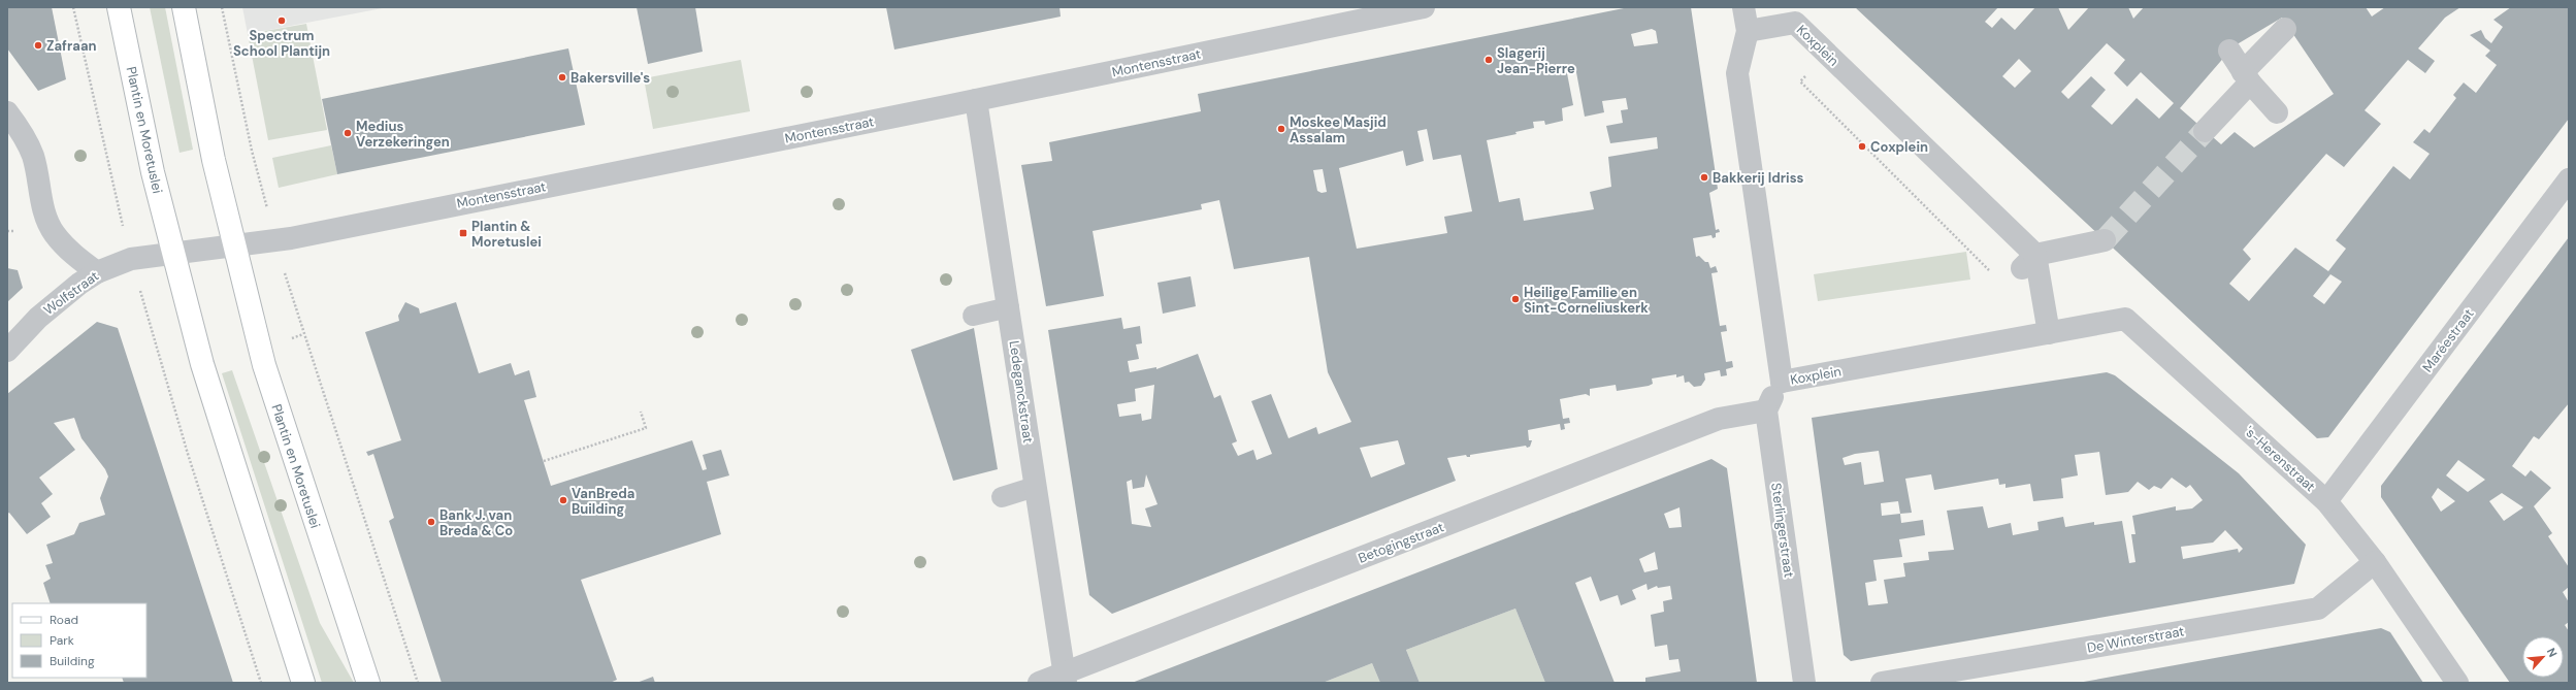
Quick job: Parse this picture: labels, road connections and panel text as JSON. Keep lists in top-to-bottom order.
{
  "streets": {
    "main road": ["Plantin en Moretuslei"],
    "street": [
      "Koxplein",
      "Montensstraat",
      "Wolfstraat",
      "Maréestraat",
      "Ledeganckstraat",
      "'s-Herenstraat",
      "Sterlingerstraat",
      "Betogingstraat",
      "De Winterstraat"
    ]
  },
  "crossings": [
    ["Koxplein", "'s-Herenstraat"],
    ["Montensstraat", "Plantin en Moretuslei"],
    ["Montensstraat", "Ledeganckstraat"],
    ["Plantin en Moretuslei", "Wolfstraat"],
    ["Maréestraat", "'s-Herenstraat"],
    ["Ledeganckstraat", "Betogingstraat"],
    ["'s-Herenstraat", "De Winterstraat"],
    ["Sterlingerstraat", "Betogingstraat"]
  ],
  "places": {
    "other": [
      "Spectrum School Plantijn",
      "Zafraan",
      "Slagerij Jean-Pierre",
      "Bakersville's",
      "Moskee Masjid Assalam",
      "Medius Verzekeringen",
      "Coxplein",
      "Bakkerij Idriss",
      "Heilige Familie en Sint-Corneliuskerk",
      "VanBreda Building",
      "Bank J. van Breda & Co"
    ],
    "transit": ["Plantin & Moretuslei"]
  },
  "legend": ["Road", "Park", "Building"],
  "north": "top right"
}
